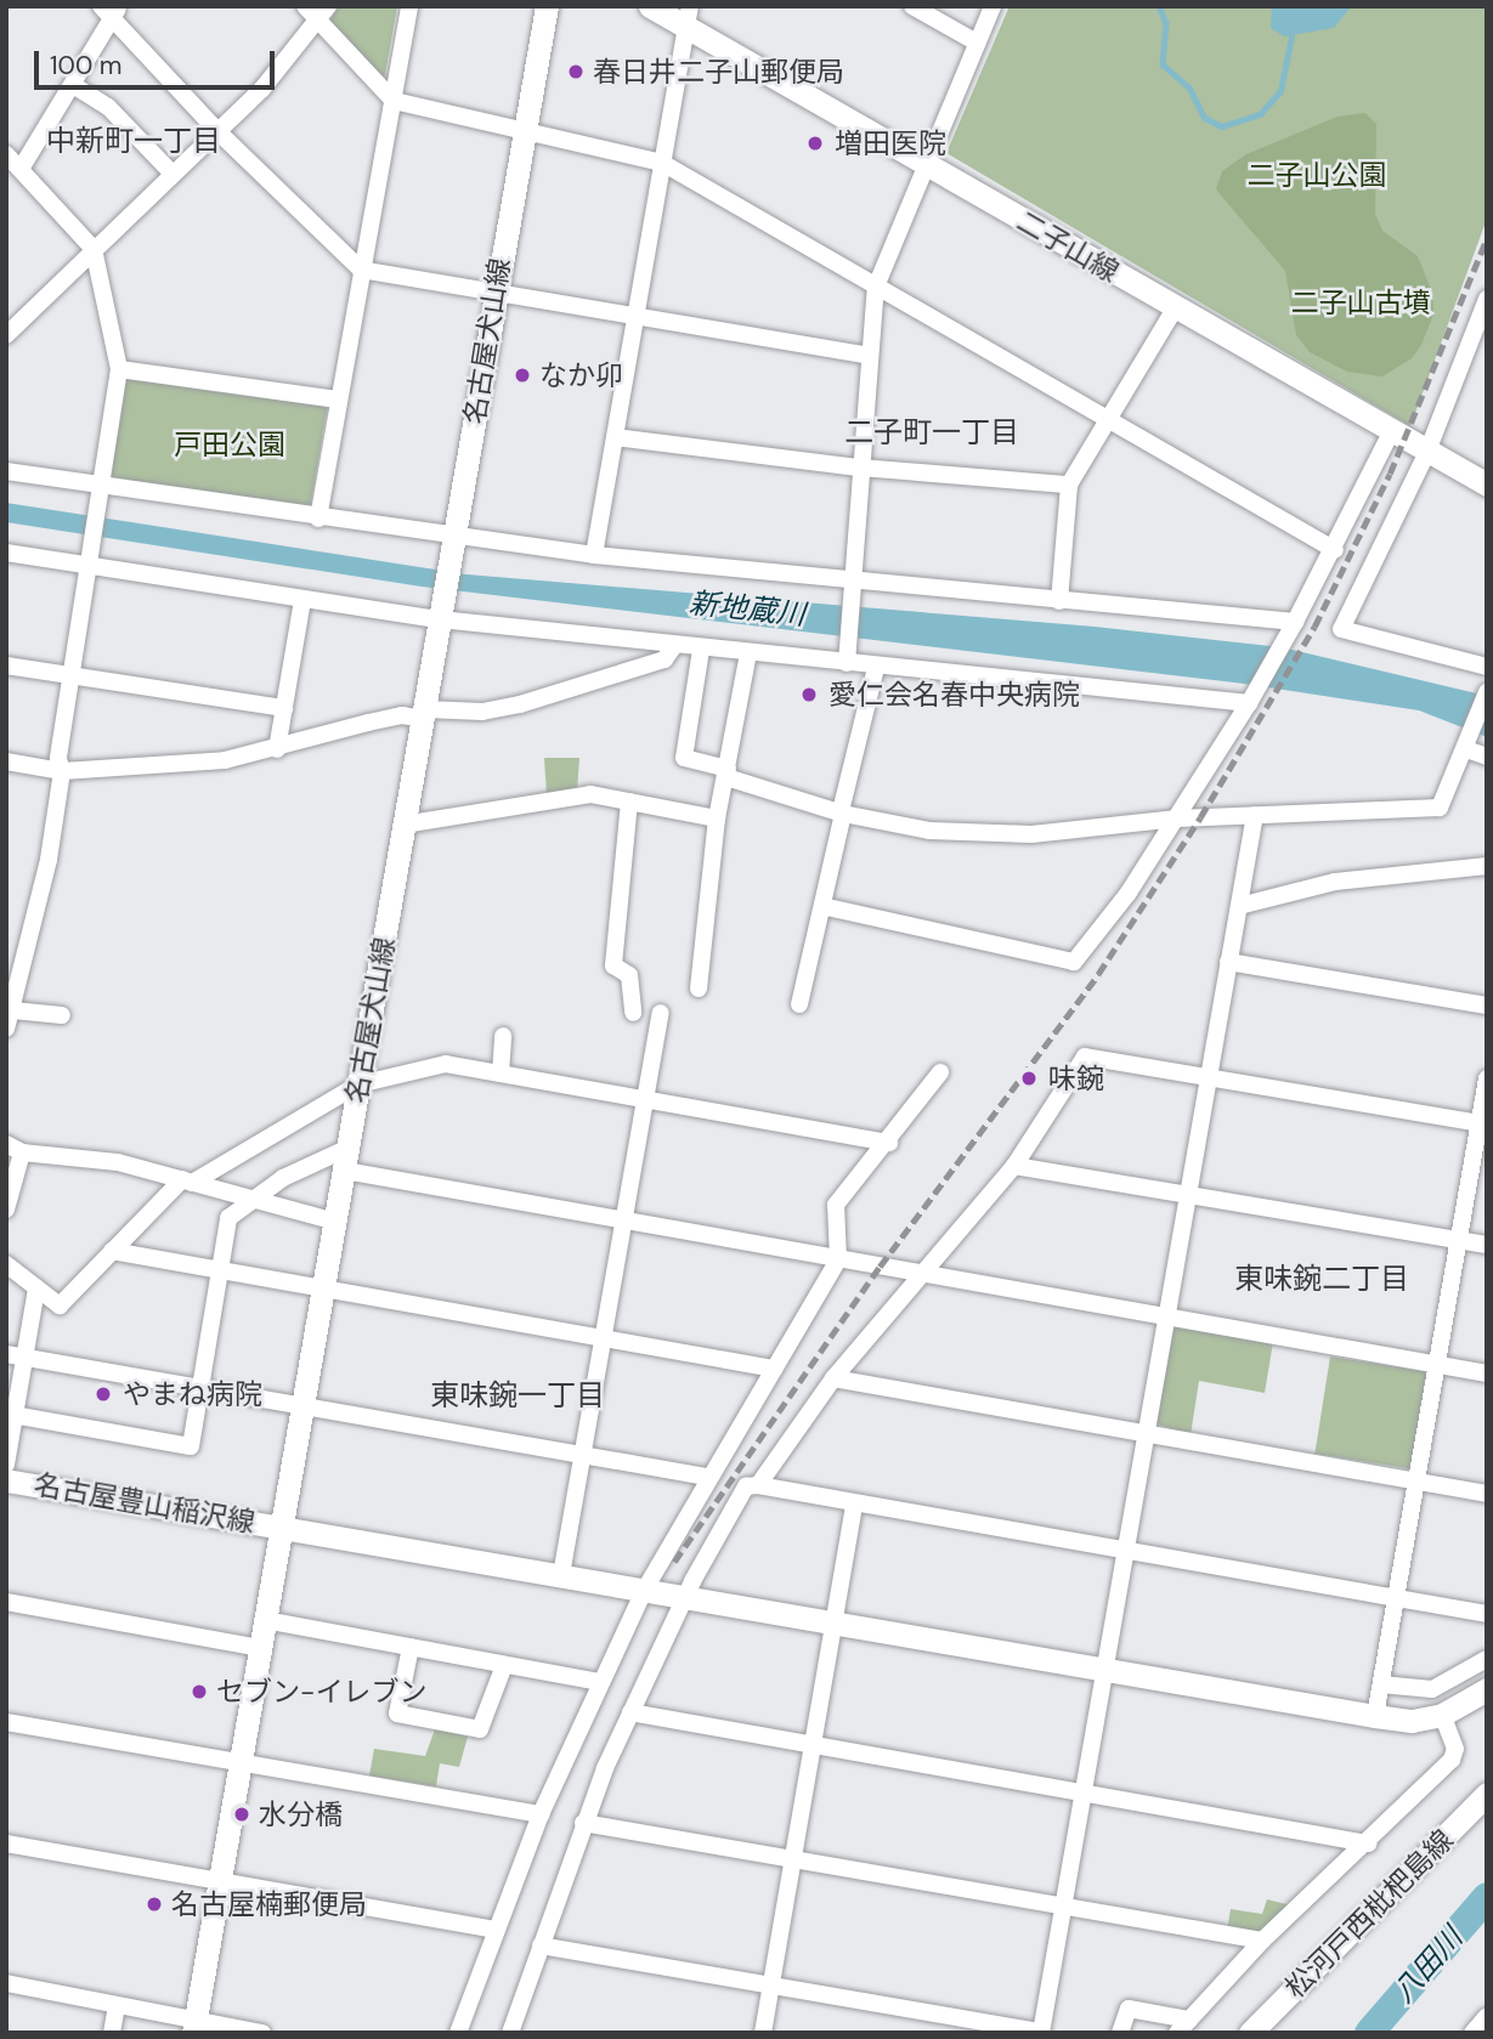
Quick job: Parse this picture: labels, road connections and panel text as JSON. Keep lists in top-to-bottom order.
{
  "streets": {
    "main road": [
      "二子山線",
      "名古屋犬山線",
      "名古屋豊山稲沢線",
      "松河戸西枇杷島線"
    ]
  },
  "crossings": [
    ["名古屋犬山線", "名古屋豊山稲沢線"]
  ],
  "districts": [
    "中新町一丁目",
    "二子町一丁目",
    "東味鋺二丁目",
    "東味鋺一丁目"
  ],
  "water": ["新地蔵川", "八田川"],
  "parks": ["二子山公園", "二子山古墳", "戸田公園"],
  "places": [
    "春日井二子山郵便局",
    "増田医院",
    "なか卯",
    "愛仁会名春中央病院",
    "味鋺",
    "やまね病院",
    "セブン-イレブン",
    "水分橋",
    "名古屋楠郵便局"
  ],
  "scale_bar": "100 m"
}
